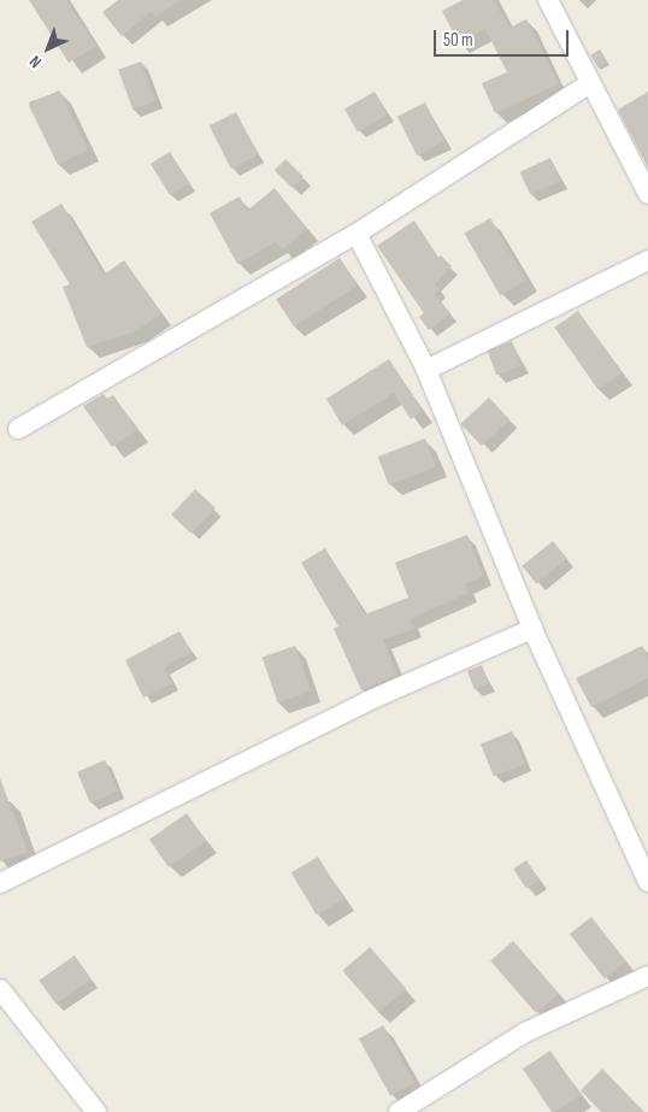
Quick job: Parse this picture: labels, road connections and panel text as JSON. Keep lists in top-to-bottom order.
{
  "scale_bar": "50 m",
  "north": "bottom left"
}
